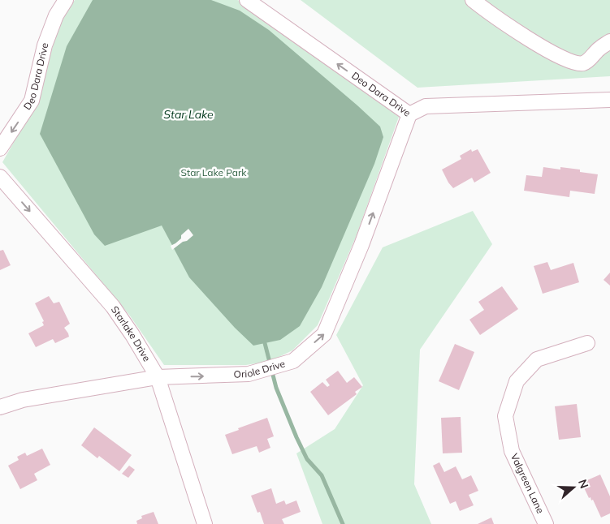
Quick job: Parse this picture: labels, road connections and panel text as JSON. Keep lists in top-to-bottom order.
{
  "streets": {
    "street": [
      "Deo Dara Drive",
      "Starlake Drive",
      "Oriole Drive",
      "Valgreen Lane"
    ]
  },
  "crossings": [
    ["Deo Dara Drive", "Oriole Drive"],
    ["Starlake Drive", "Oriole Drive"]
  ],
  "one_way": ["Starlake Drive", "Oriole Drive"],
  "water": ["Star Lake"],
  "parks": ["Star Lake Park"],
  "north": "right"
}
